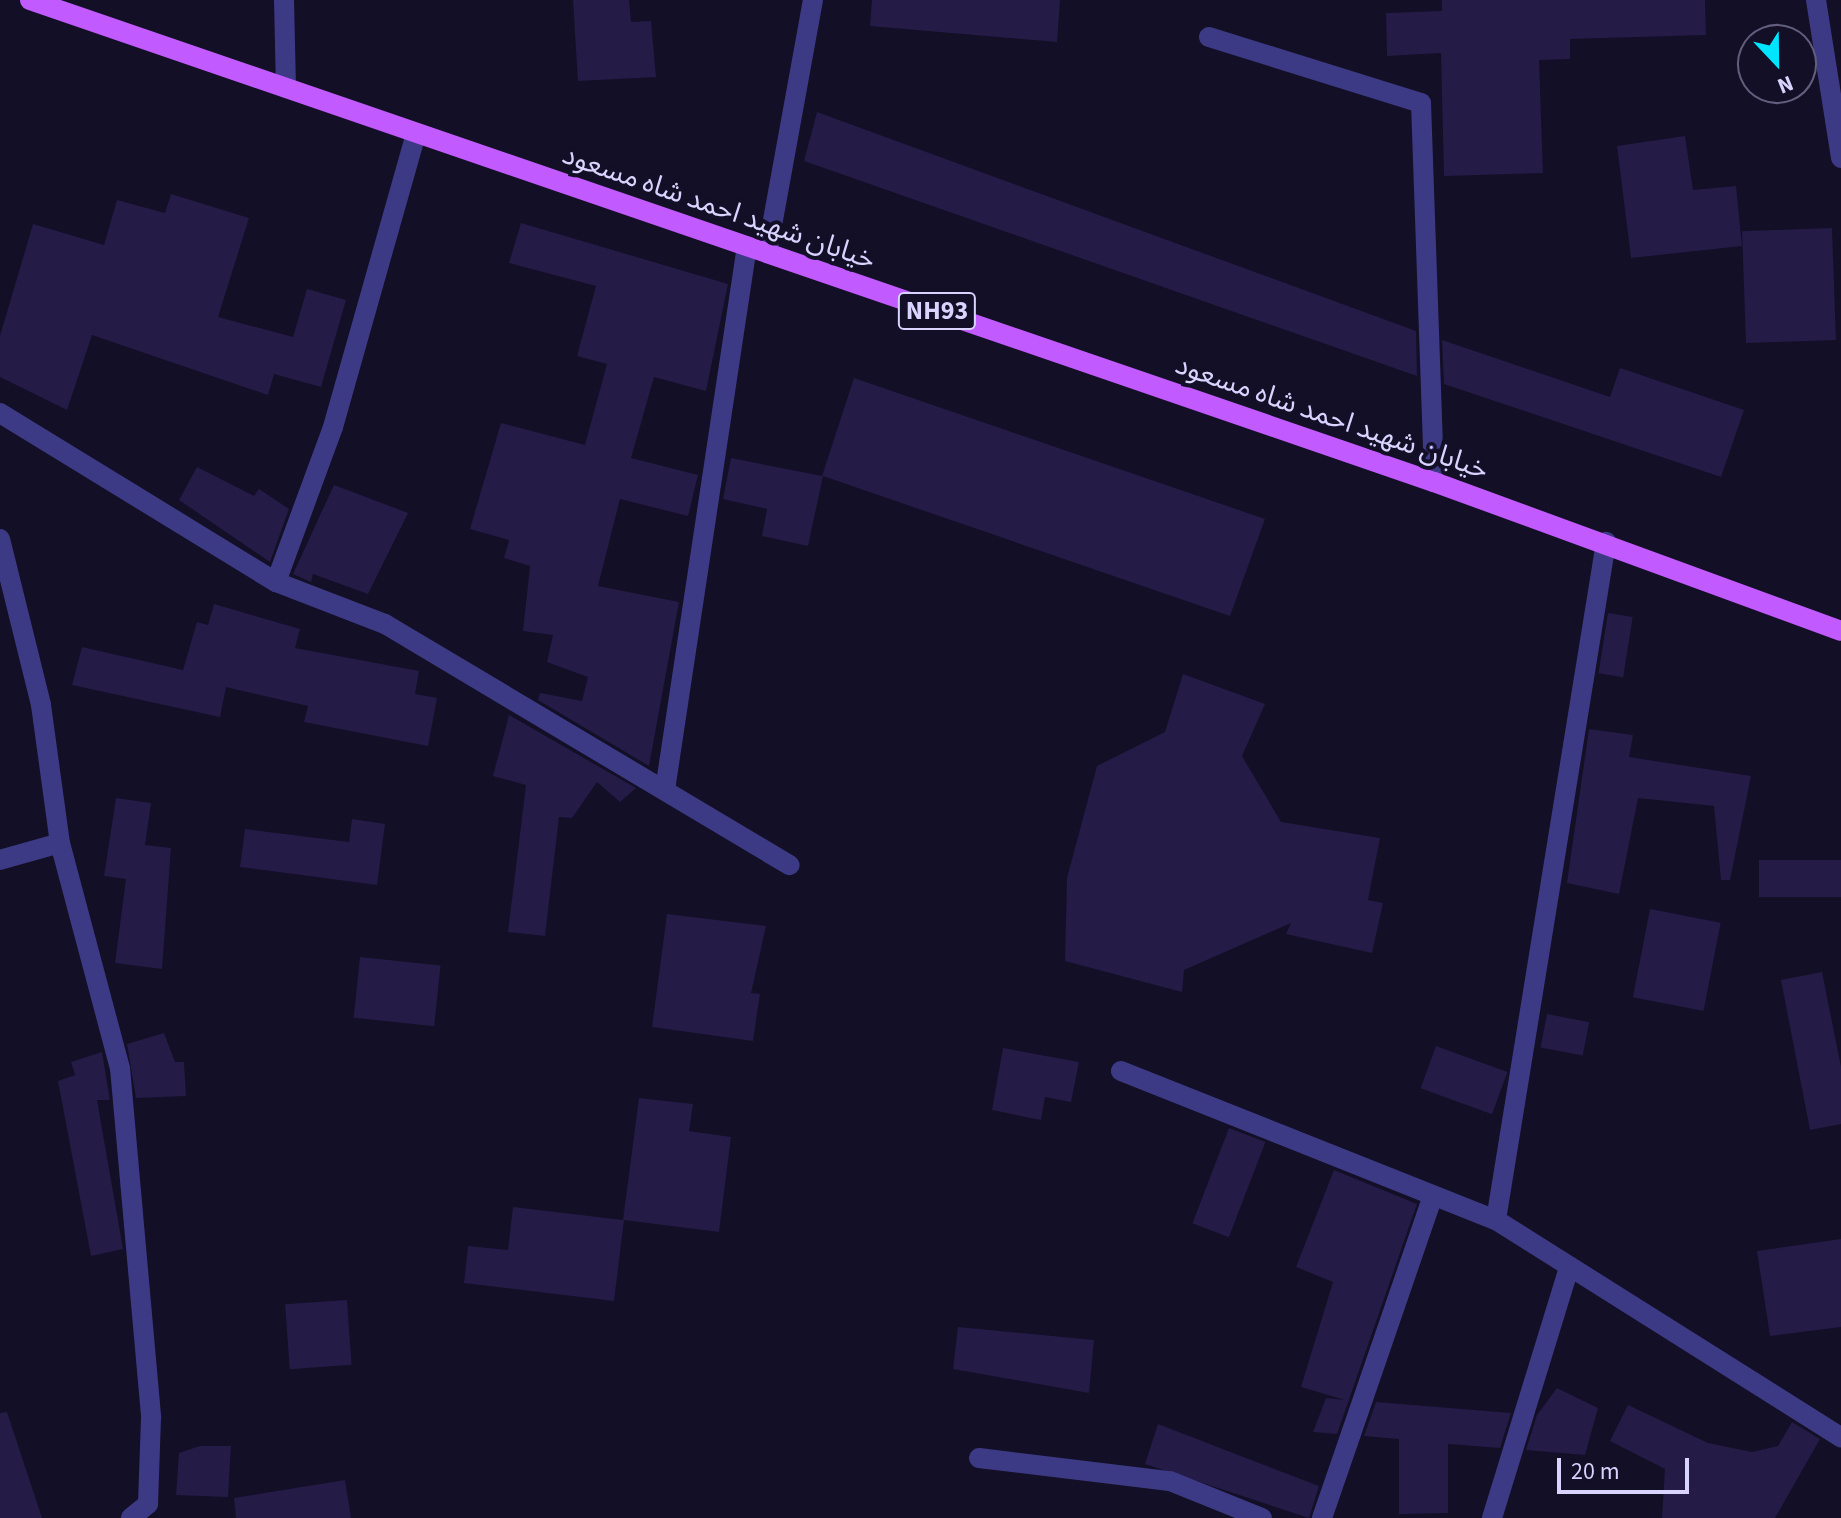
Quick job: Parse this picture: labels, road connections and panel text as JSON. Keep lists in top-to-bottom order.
{
  "streets": {
    "main road": ["خیابان شهید احمد شاه مسعود", "NH93"]
  },
  "scale_bar": "20 m",
  "north": "bottom"
}
